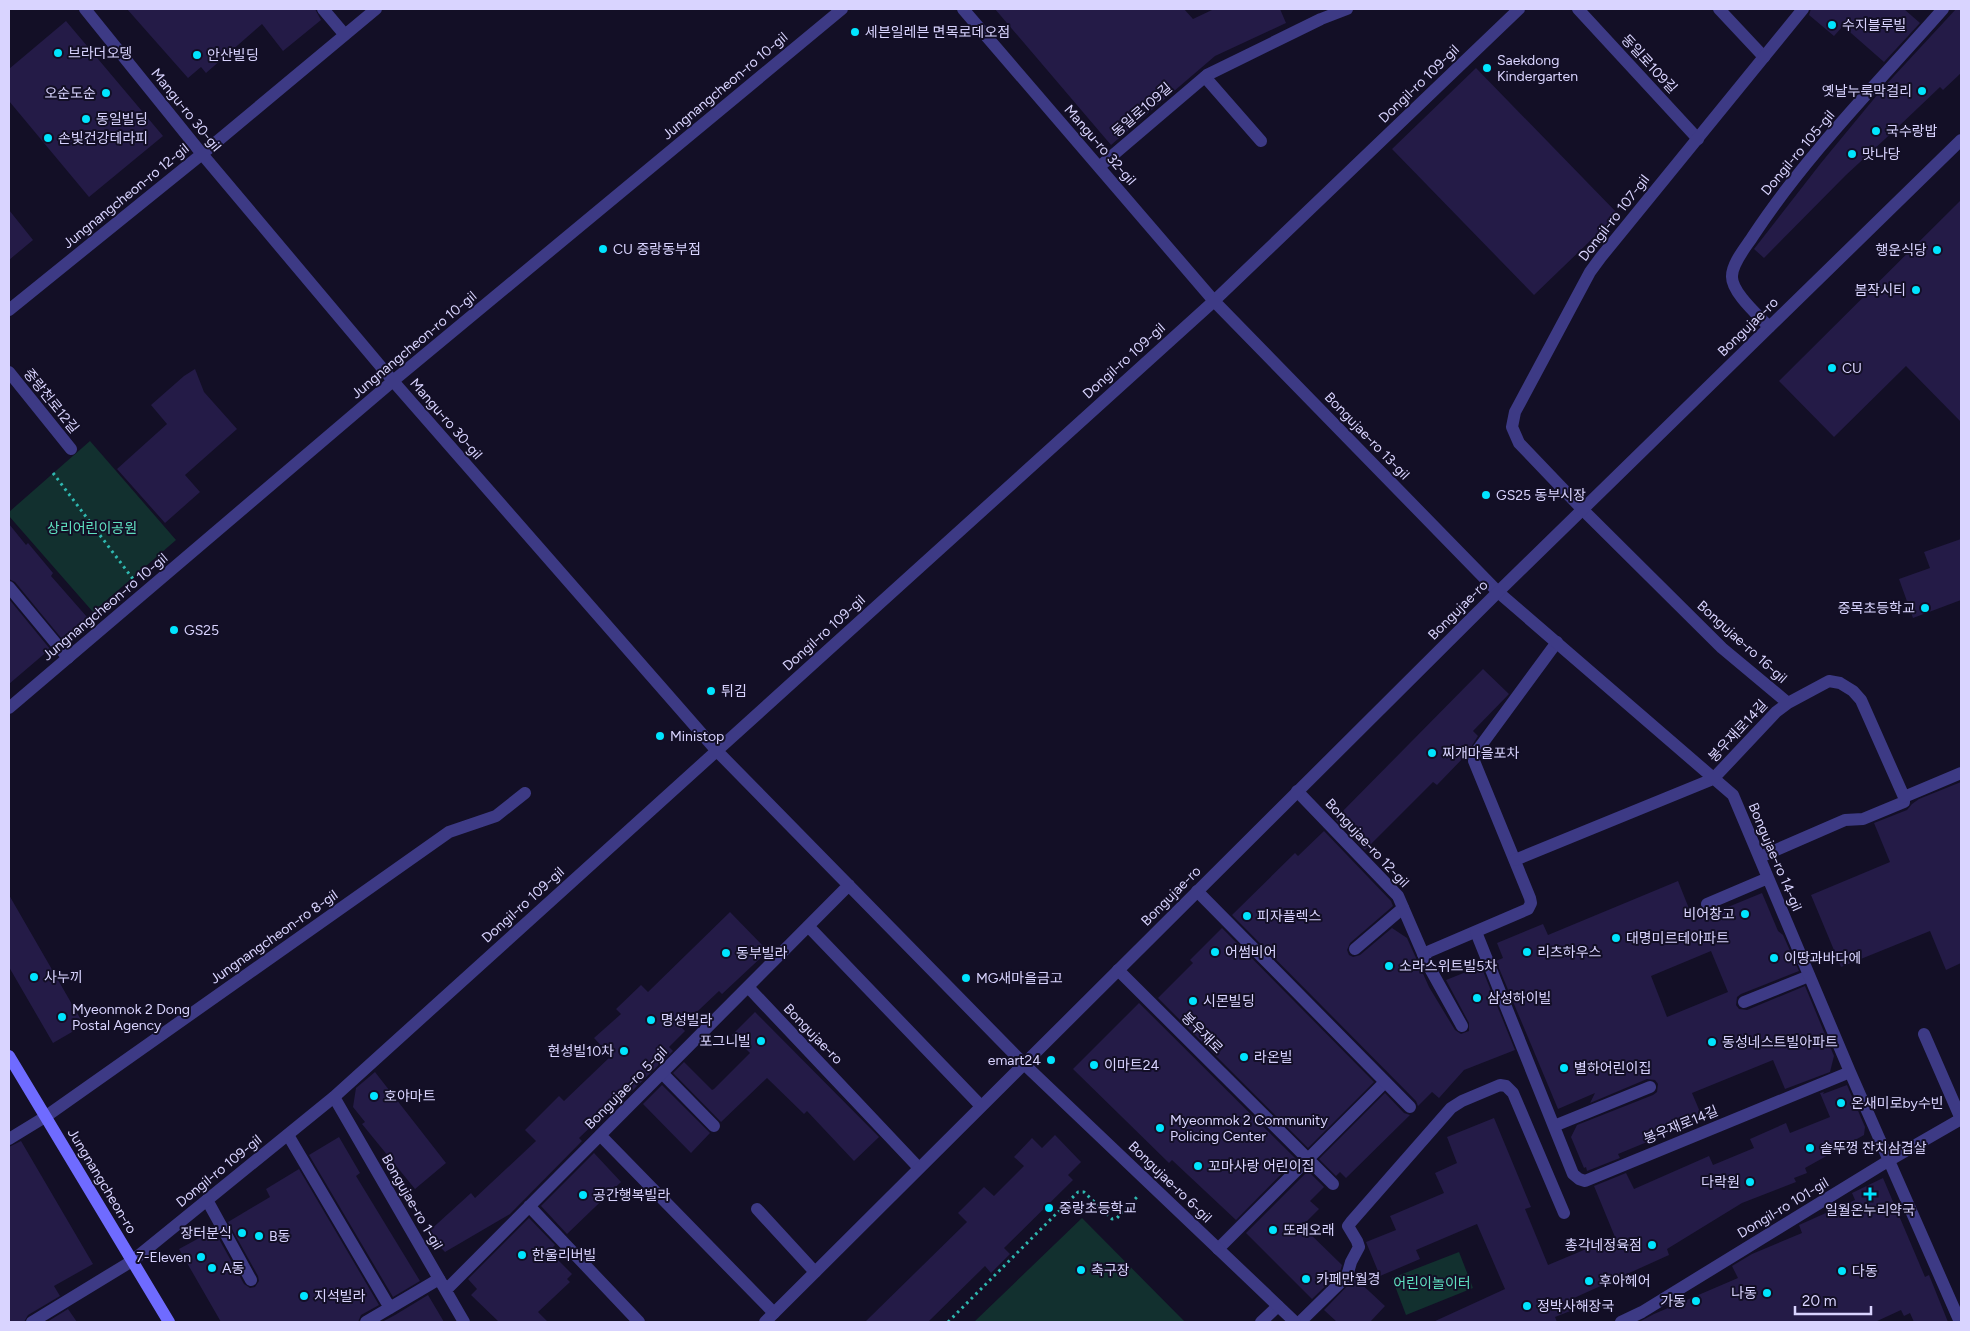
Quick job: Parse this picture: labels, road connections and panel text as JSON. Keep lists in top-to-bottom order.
{
  "streets": {
    "main road": ["Jungnangcheon-ro"],
    "street": [
      "동일로109길",
      "Dongil-ro 109-gil",
      "Jungnangcheon-ro 10-gil",
      "Mangu-ro 30-gil",
      "Mangu-ro 32-gil",
      "Dongil-ro 105-gil",
      "Jungnangcheon-ro 12-gil",
      "Dongil-ro 107-gil",
      "Bongujae-ro",
      "중랑천로12길",
      "Bongujae-ro 13-gil",
      "Bongujae-ro 16-gil",
      "봉우재로14길",
      "Bongujae-ro 12-gil",
      "Bongujae-ro 14-gil",
      "Jungnangcheon-ro 8-gil",
      "봉우재로",
      "Bongujae-ro 5-gil",
      "Bongujae-ro 6-gil",
      "Bongujae-ro 1-gil",
      "Dongil-ro 101-gil"
    ]
  },
  "crossings": [
    ["동일로109길", "Mangu-ro 32-gil"],
    ["동일로109길", "Dongil-ro 107-gil"],
    ["Dongil-ro 109-gil", "Mangu-ro 30-gil"],
    ["Dongil-ro 109-gil", "Mangu-ro 32-gil"],
    ["Dongil-ro 109-gil", "Bongujae-ro 13-gil"],
    ["Dongil-ro 109-gil", "Jungnangcheon-ro"],
    ["Dongil-ro 109-gil", "Bongujae-ro 1-gil"],
    ["Jungnangcheon-ro 10-gil", "Mangu-ro 30-gil"],
    ["Mangu-ro 30-gil", "Jungnangcheon-ro 12-gil"],
    ["Mangu-ro 32-gil", "Bongujae-ro 13-gil"],
    ["Dongil-ro 105-gil", "Bongujae-ro"],
    ["Dongil-ro 107-gil", "Bongujae-ro"],
    ["Dongil-ro 107-gil", "Bongujae-ro 16-gil"],
    ["Bongujae-ro", "Bongujae-ro 13-gil"],
    ["Bongujae-ro", "Bongujae-ro 16-gil"],
    ["Bongujae-ro", "Bongujae-ro 12-gil"],
    ["Bongujae-ro", "Bongujae-ro 14-gil"],
    ["Bongujae-ro", "봉우재로"],
    ["Bongujae-ro", "Bongujae-ro 5-gil"],
    ["Bongujae-ro", "Bongujae-ro 6-gil"],
    ["Bongujae-ro 13-gil", "Bongujae-ro 14-gil"],
    ["Bongujae-ro 16-gil", "봉우재로14길"],
    ["봉우재로14길", "Bongujae-ro 14-gil"],
    ["Bongujae-ro 14-gil", "Dongil-ro 101-gil"],
    ["Jungnangcheon-ro 8-gil", "Jungnangcheon-ro"],
    ["Bongujae-ro 5-gil", "Bongujae-ro 1-gil"]
  ],
  "parks": ["상리어린이공원", "어린이놀이터"],
  "places": {
    "other": [
      "수지블루빌",
      "세븐일레븐 면목로데오점",
      "브라더오뎅",
      "안산빌딩",
      "Saekdong Kindergarten",
      "옛날누룩막걸리",
      "오순도순",
      "동일빌딩",
      "국수랑밥",
      "손빛건강테라피",
      "맛나당",
      "CU 중랑동부점",
      "행운식당",
      "봄작시티",
      "CU",
      "GS25 동부시장",
      "중목초등학교",
      "GS25",
      "튀김",
      "Ministop",
      "찌개마을포차",
      "비어창고",
      "피자플렉스",
      "대명미르테아파트",
      "어썸비어",
      "리츠하우스",
      "동부빌라",
      "이땅과바다에",
      "소라스위트빌5차",
      "사누끼",
      "MG새마을금고",
      "삼성하이빌",
      "시몬빌딩",
      "Myeonmok 2 Dong Postal Agency",
      "명성빌라",
      "포그니빌",
      "동성네스트빌아파트",
      "현성빌10차",
      "라온빌",
      "emart24",
      "이마트24",
      "별하어린이집",
      "호야마트",
      "온새미로by수빈",
      "Myeonmok 2 Community Policing Center",
      "솥뚜껑 잔치삼겹살",
      "꼬마사랑 어린이집",
      "다락원",
      "공간행복빌라",
      "중랑초등학교",
      "또래오래",
      "장터분식",
      "B동",
      "총각네정육점",
      "한울리버빌",
      "7-Eleven",
      "A동",
      "축구장",
      "다동",
      "카페만월경",
      "후아헤어",
      "나동",
      "지석빌라",
      "가동",
      "정박사해장국"
    ],
    "health": ["일월온누리약국"]
  },
  "scale_bar": "20 m"
}
